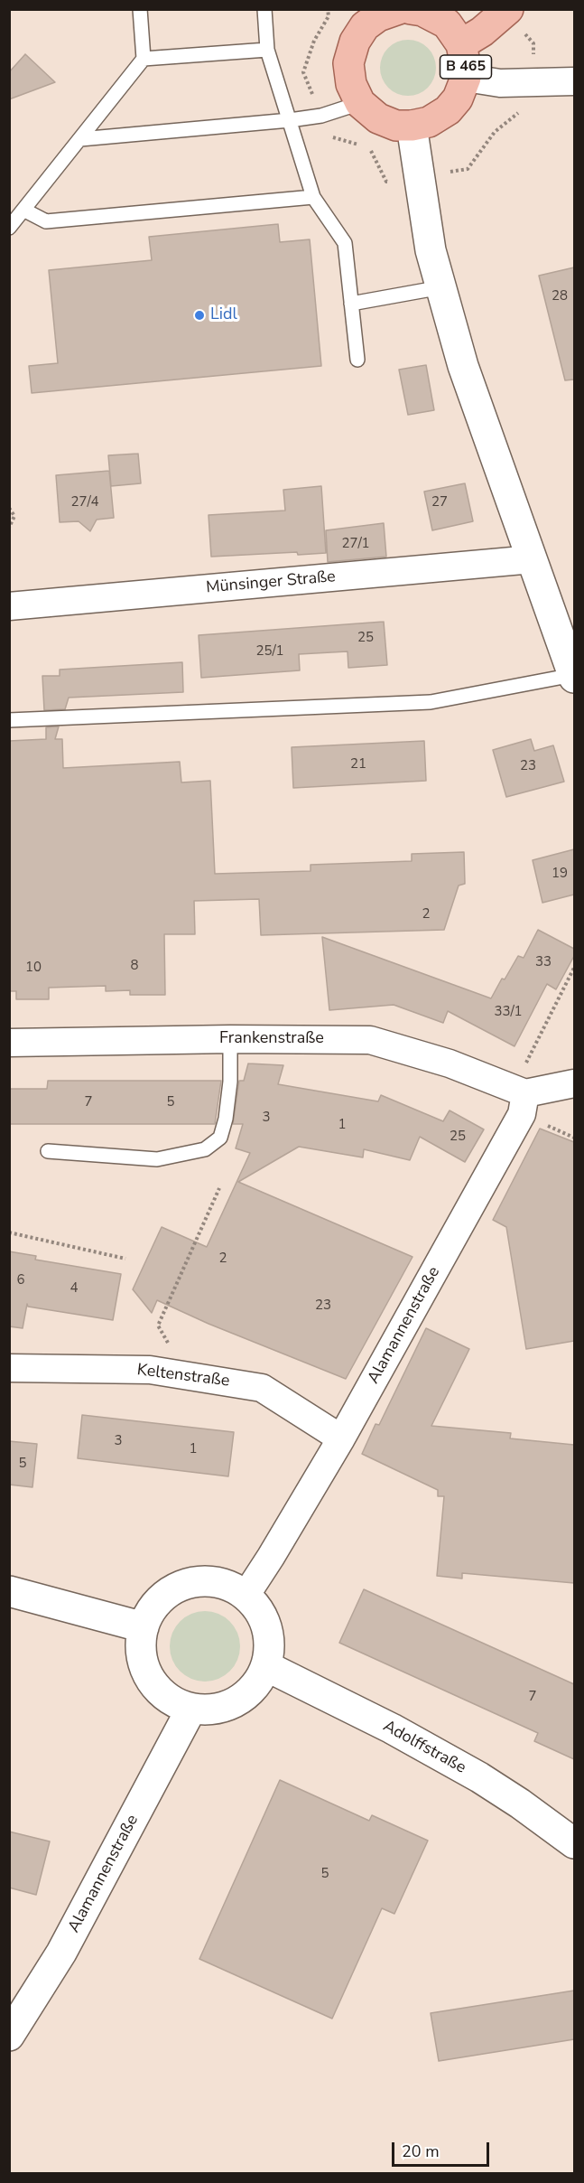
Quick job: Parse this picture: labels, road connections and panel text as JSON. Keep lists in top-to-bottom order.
{
  "streets": {
    "main road": ["B 465"],
    "street": [
      "Münsinger Straße",
      "Frankenstraße",
      "Alamannenstraße",
      "Keltenstraße",
      "Adolffstraße"
    ]
  },
  "crossings": [
    ["Frankenstraße", "Alamannenstraße"],
    ["Alamannenstraße", "Keltenstraße"],
    ["Alamannenstraße", "Adolffstraße"]
  ],
  "places": ["Lidl"],
  "house_numbers": [
    "28",
    "27/4",
    "27",
    "27/1",
    "25",
    "25/1",
    "21",
    "23",
    "19",
    "2",
    "33",
    "8",
    "10",
    "33/1",
    "7",
    "5",
    "3",
    "1",
    "25",
    "2",
    "6",
    "4",
    "23",
    "3",
    "1",
    "5",
    "7",
    "5"
  ],
  "scale_bar": "20 m"
}
